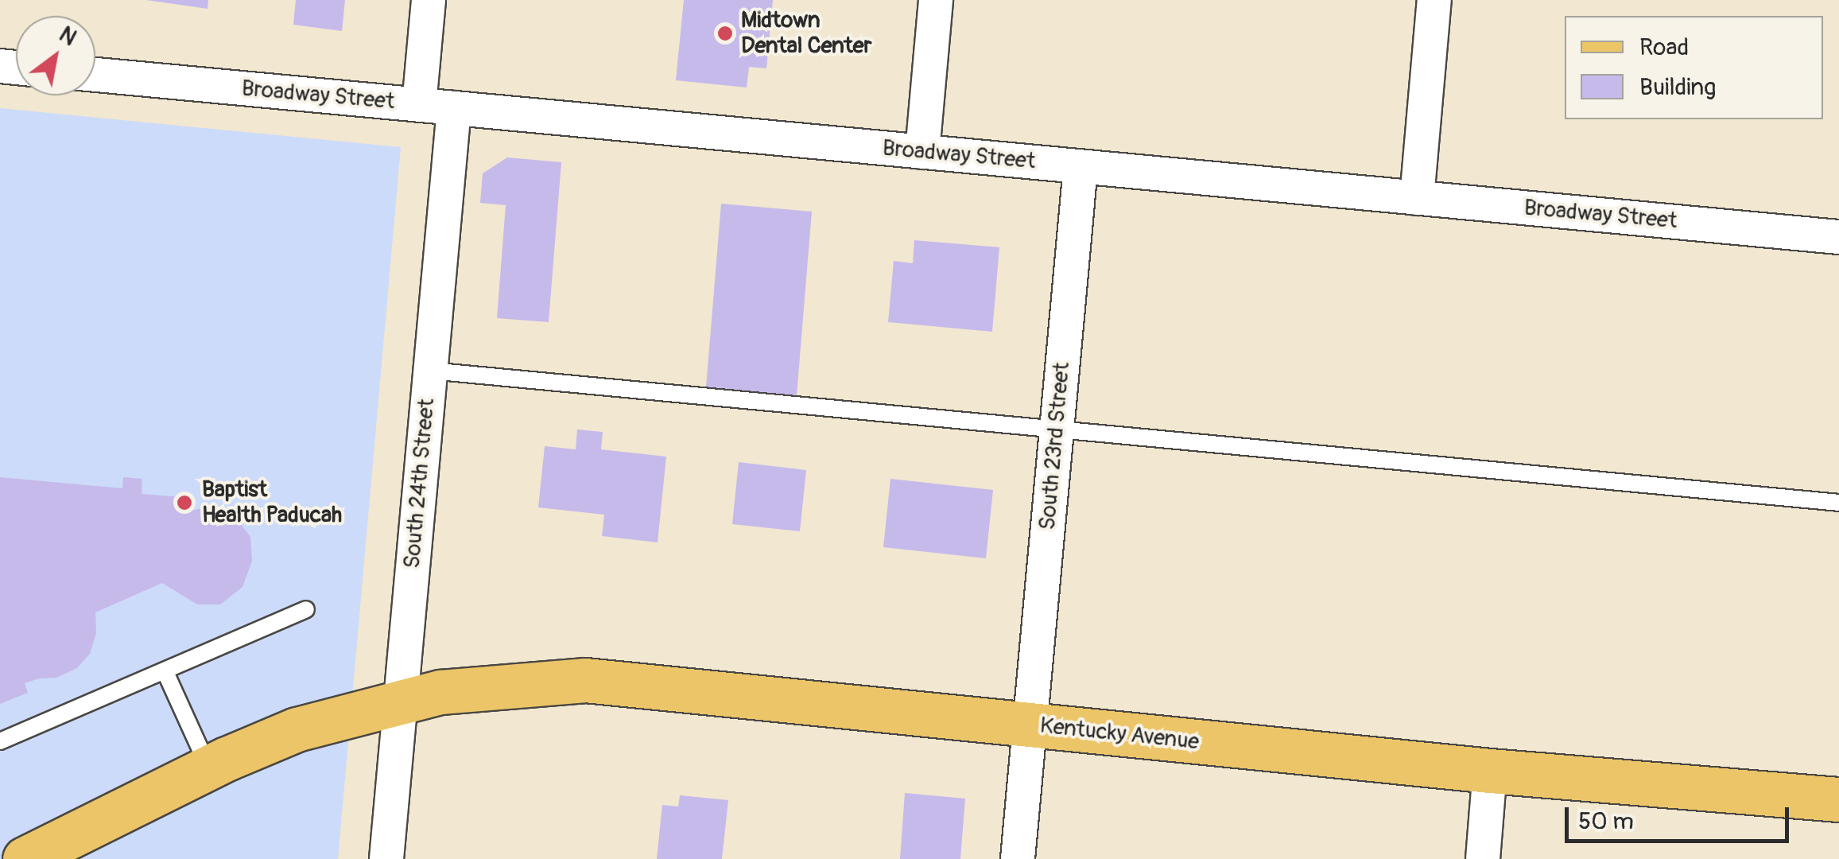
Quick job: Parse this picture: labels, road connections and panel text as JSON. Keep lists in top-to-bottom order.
{
  "streets": {
    "main road": ["Kentucky Avenue"],
    "street": ["Broadway Street", "South 23rd Street", "South 24th Street"]
  },
  "crossings": [
    ["Broadway Street", "South 23rd Street"],
    ["Broadway Street", "South 24th Street"],
    ["South 23rd Street", "Kentucky Avenue"],
    ["South 24th Street", "Kentucky Avenue"]
  ],
  "places": ["Midtown Dental Center", "Baptist Health Paducah"],
  "legend": ["Road", "Building"],
  "scale_bar": "50 m",
  "north": "top right"
}
